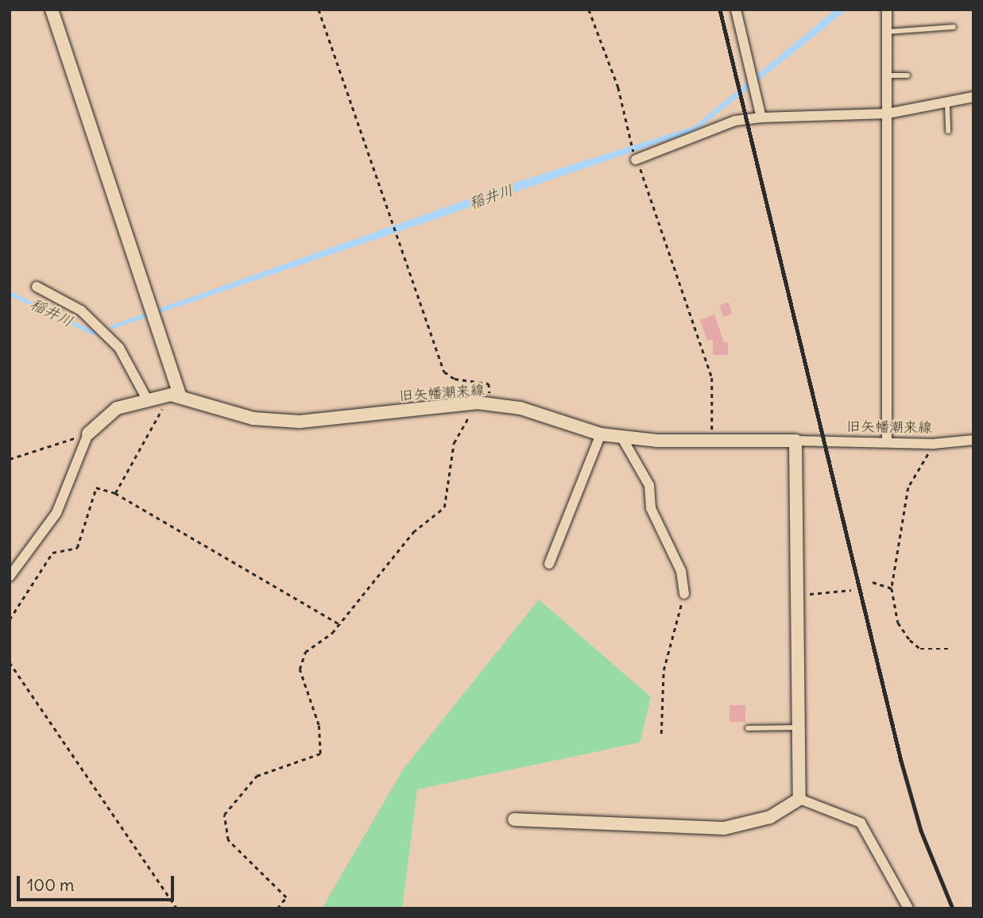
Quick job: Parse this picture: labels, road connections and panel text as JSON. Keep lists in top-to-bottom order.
{
  "streets": {
    "street": ["旧矢幡潮来線"]
  },
  "water": ["稲井川"],
  "scale_bar": "100 m"
}
